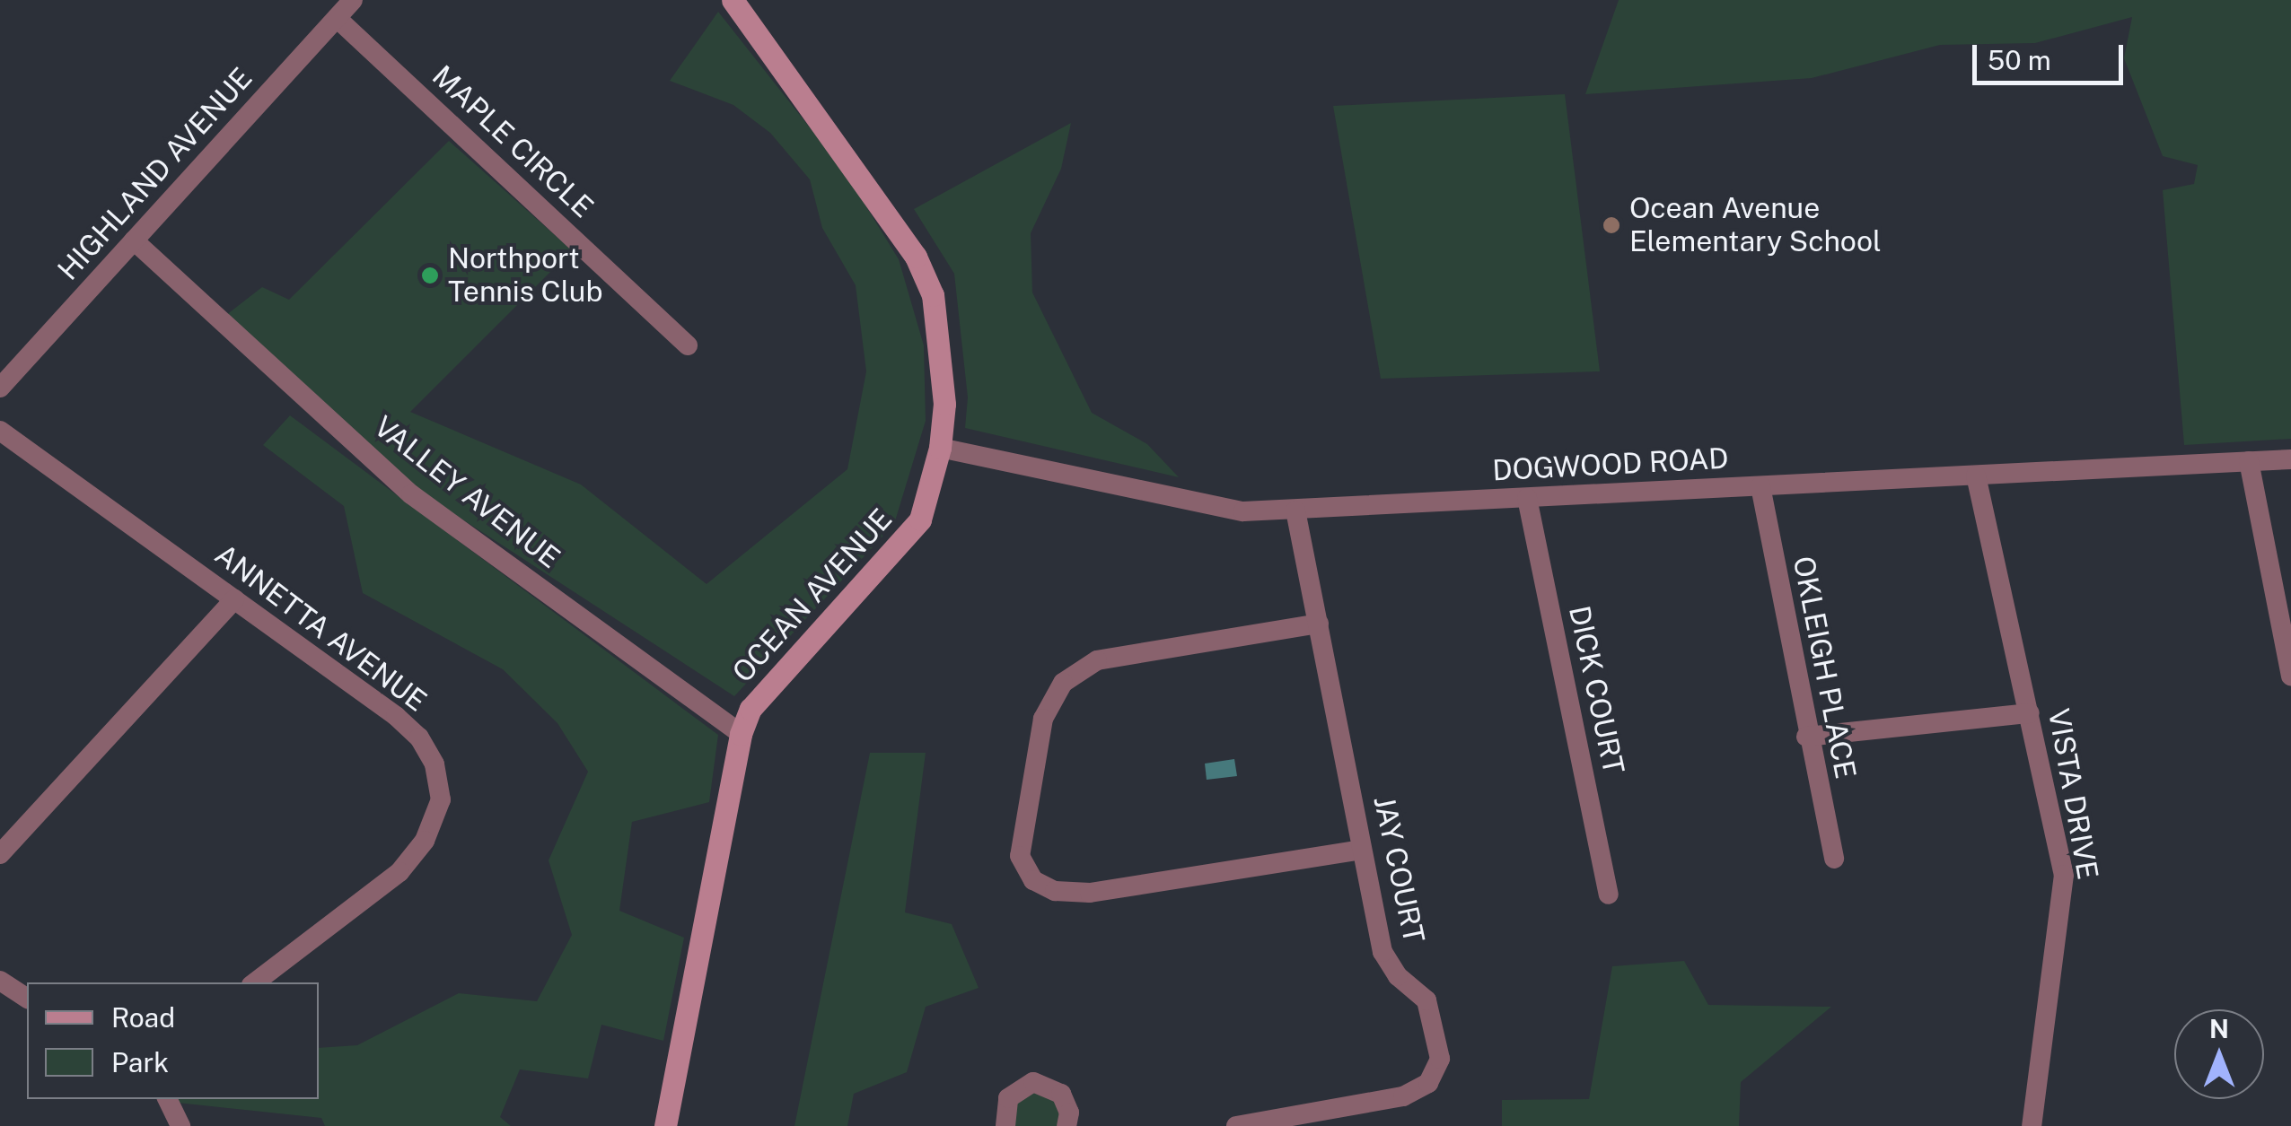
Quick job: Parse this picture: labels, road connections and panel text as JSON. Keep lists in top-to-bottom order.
{
  "streets": {
    "main road": ["OCEAN AVENUE"],
    "street": [
      "MAPLE CIRCLE",
      "HIGHLAND AVENUE",
      "DOGWOOD ROAD",
      "VALLEY AVENUE",
      "ANNETTA AVENUE",
      "OKLEIGH PLACE",
      "DICK COURT",
      "VISTA DRIVE",
      "JAY COURT"
    ]
  },
  "crossings": [
    ["MAPLE CIRCLE", "HIGHLAND AVENUE"],
    ["HIGHLAND AVENUE", "VALLEY AVENUE"],
    ["DOGWOOD ROAD", "OCEAN AVENUE"],
    ["DOGWOOD ROAD", "OKLEIGH PLACE"],
    ["DOGWOOD ROAD", "DICK COURT"],
    ["DOGWOOD ROAD", "VISTA DRIVE"],
    ["DOGWOOD ROAD", "JAY COURT"],
    ["VALLEY AVENUE", "OCEAN AVENUE"]
  ],
  "places": ["Ocean Avenue Elementary School", "Northport Tennis Club"],
  "legend": ["Road", "Park"],
  "scale_bar": "50 m",
  "north": "top"
}
